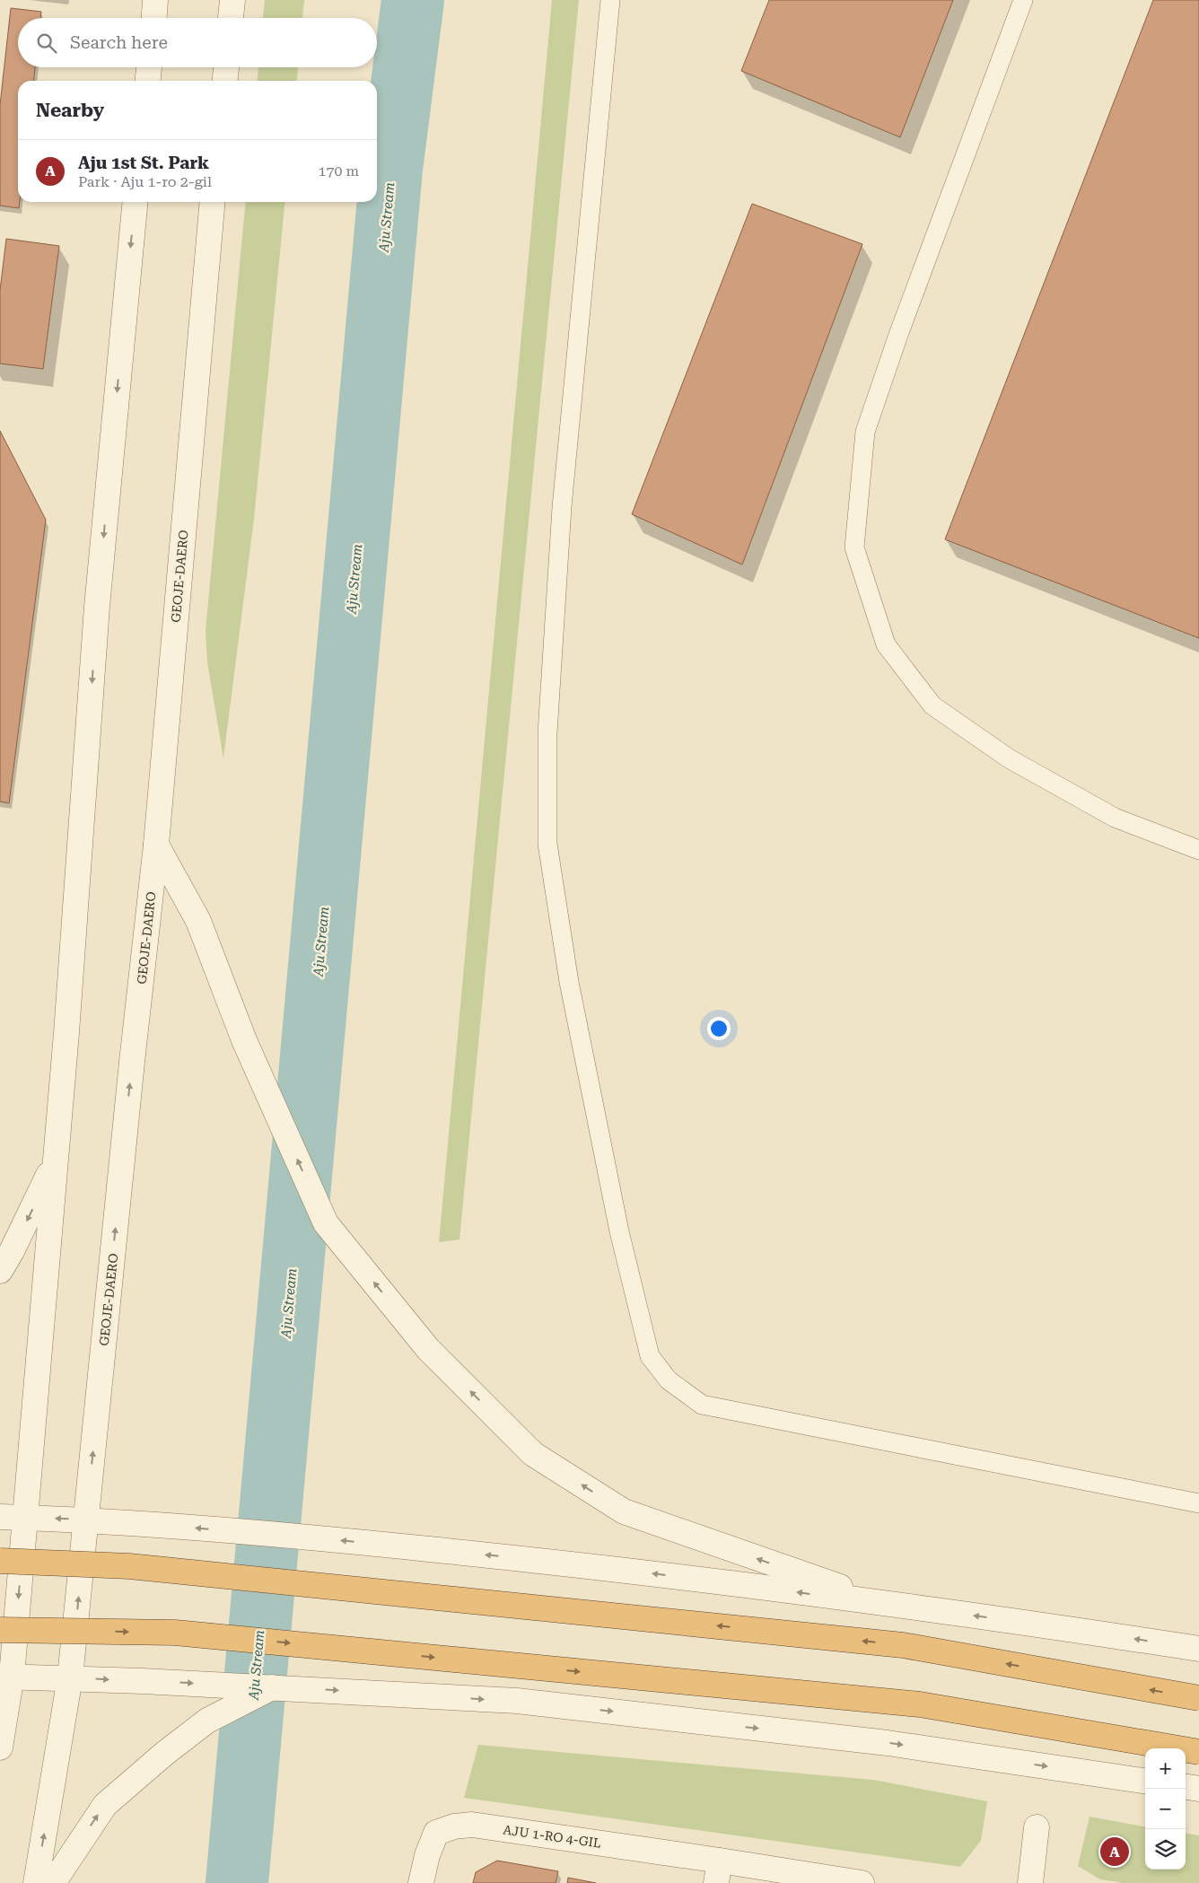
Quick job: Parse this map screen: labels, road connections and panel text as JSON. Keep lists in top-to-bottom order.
{
  "streets": {
    "street": ["GEOJE-DAERO", "AJU 1-RO 4-GIL"]
  },
  "water": ["Aju Stream"],
  "page": {
    "search": "Search here",
    "heading": "Nearby",
    "list": [
      {
        "mark": "A",
        "name": "Aju 1st St. Park",
        "note": "Park · Aju 1-ro 2-gil",
        "value": "170 m"
      }
    ],
    "map_buttons": ["+", "−"],
    "pins": "A"
  }
}
